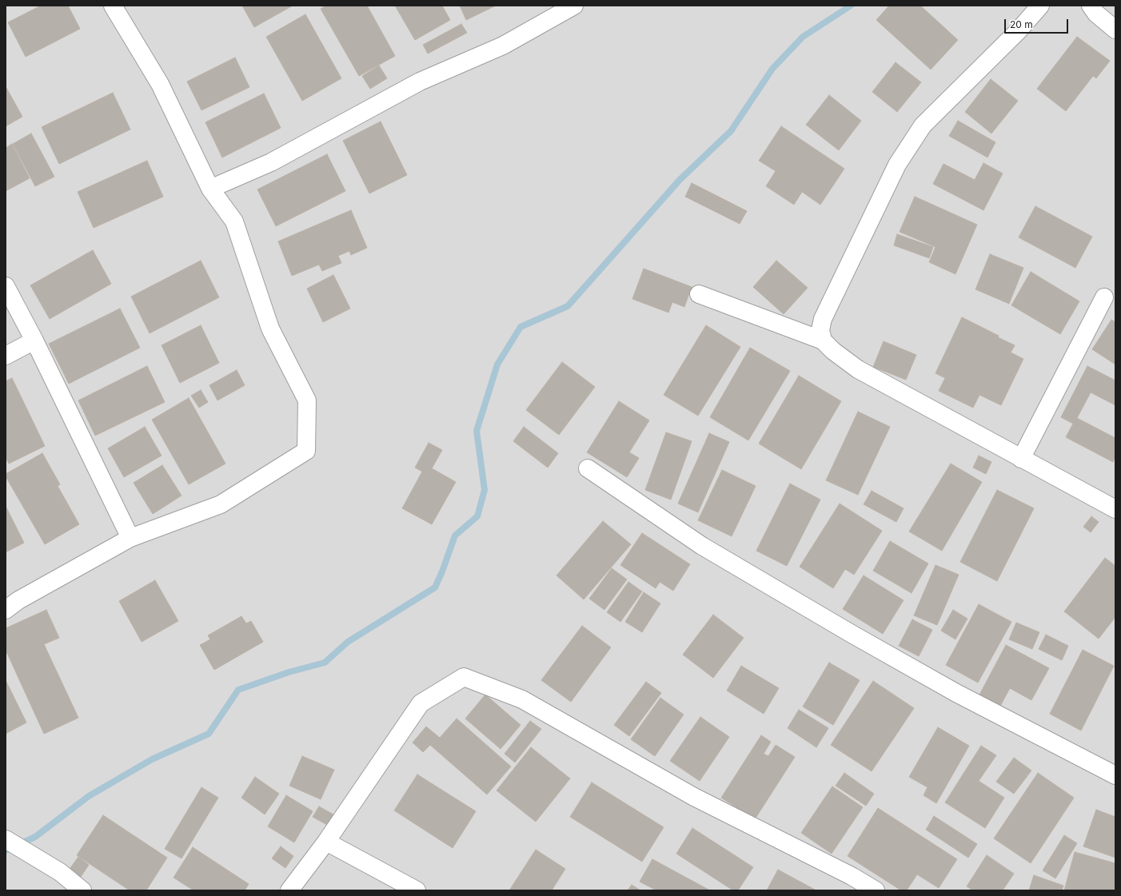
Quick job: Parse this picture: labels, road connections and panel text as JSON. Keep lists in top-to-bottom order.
{
  "scale_bar": "20 m"
}
